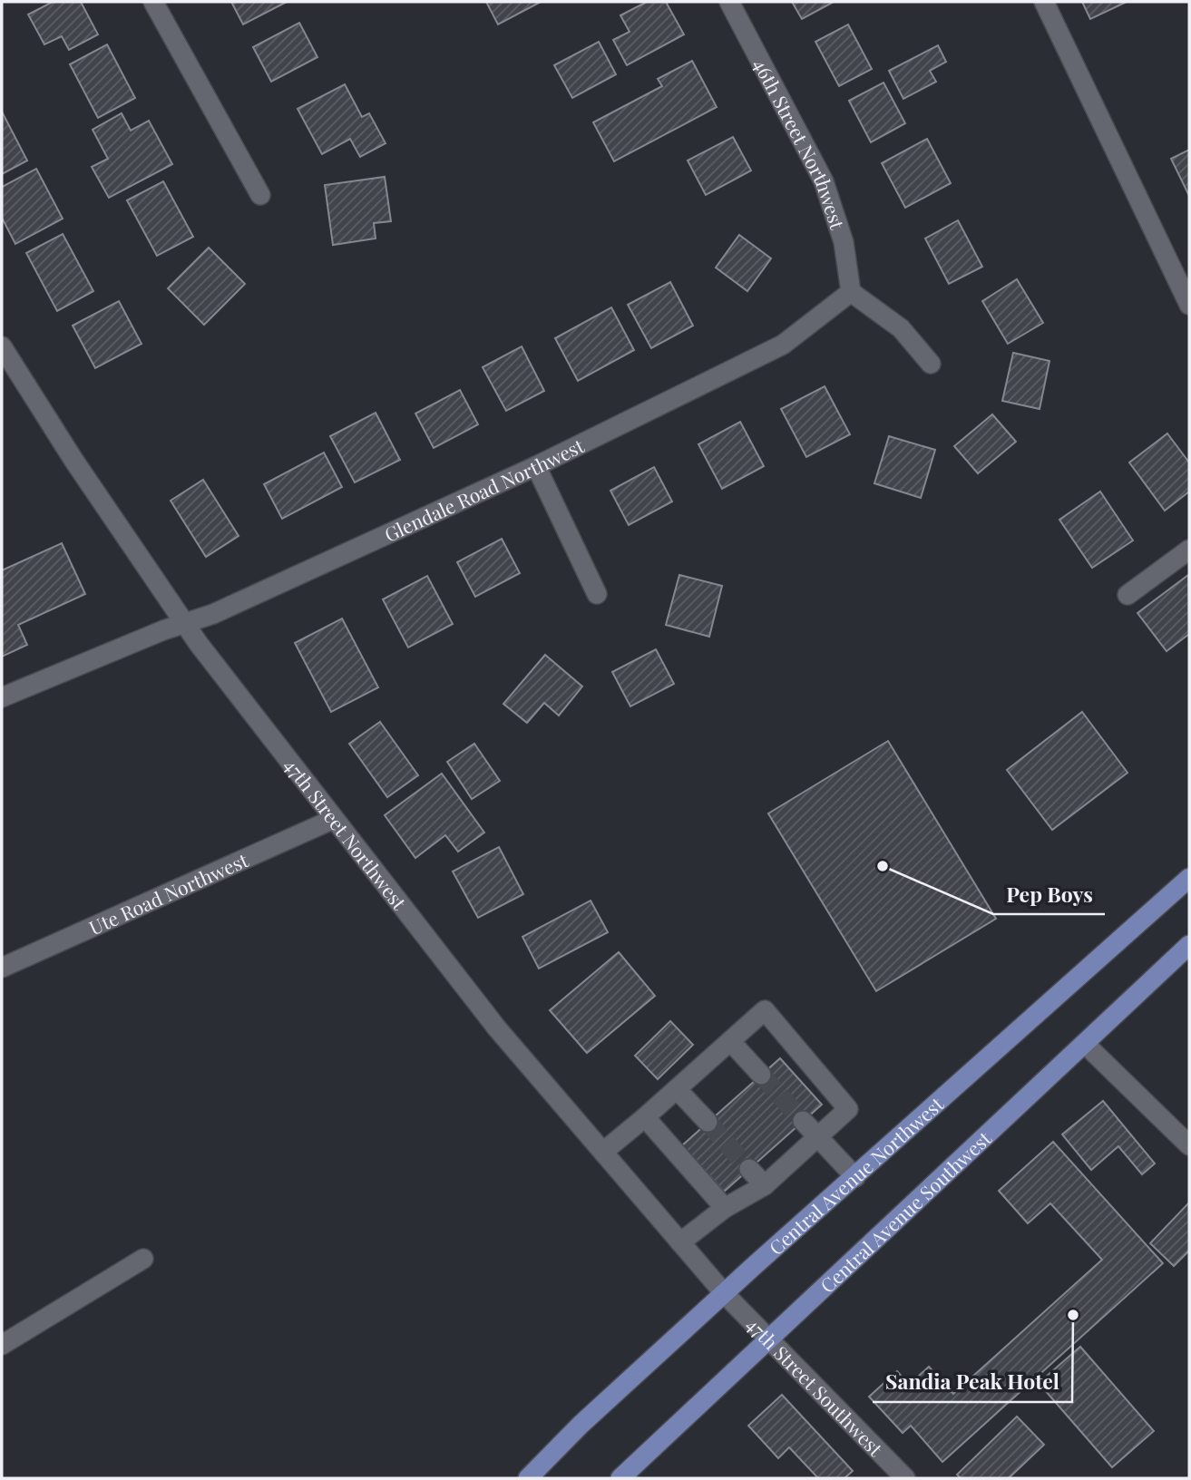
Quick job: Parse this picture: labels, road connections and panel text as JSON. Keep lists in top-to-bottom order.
{
  "streets": {
    "main road": ["Central Avenue Northwest", "Central Avenue Southwest"],
    "street": [
      "46th Street Northwest",
      "Glendale Road Northwest",
      "47th Street Northwest",
      "Ute Road Northwest",
      "47th Street Southwest"
    ]
  },
  "crossings": [
    ["46th Street Northwest", "Glendale Road Northwest"],
    ["Glendale Road Northwest", "47th Street Northwest"],
    ["47th Street Northwest", "Ute Road Northwest"],
    ["47th Street Northwest", "Central Avenue Northwest"],
    ["47th Street Northwest", "47th Street Southwest"],
    ["Central Avenue Northwest", "47th Street Southwest"],
    ["Central Avenue Southwest", "47th Street Southwest"]
  ],
  "places": ["Pep Boys", "Sandia Peak Hotel"]
}
